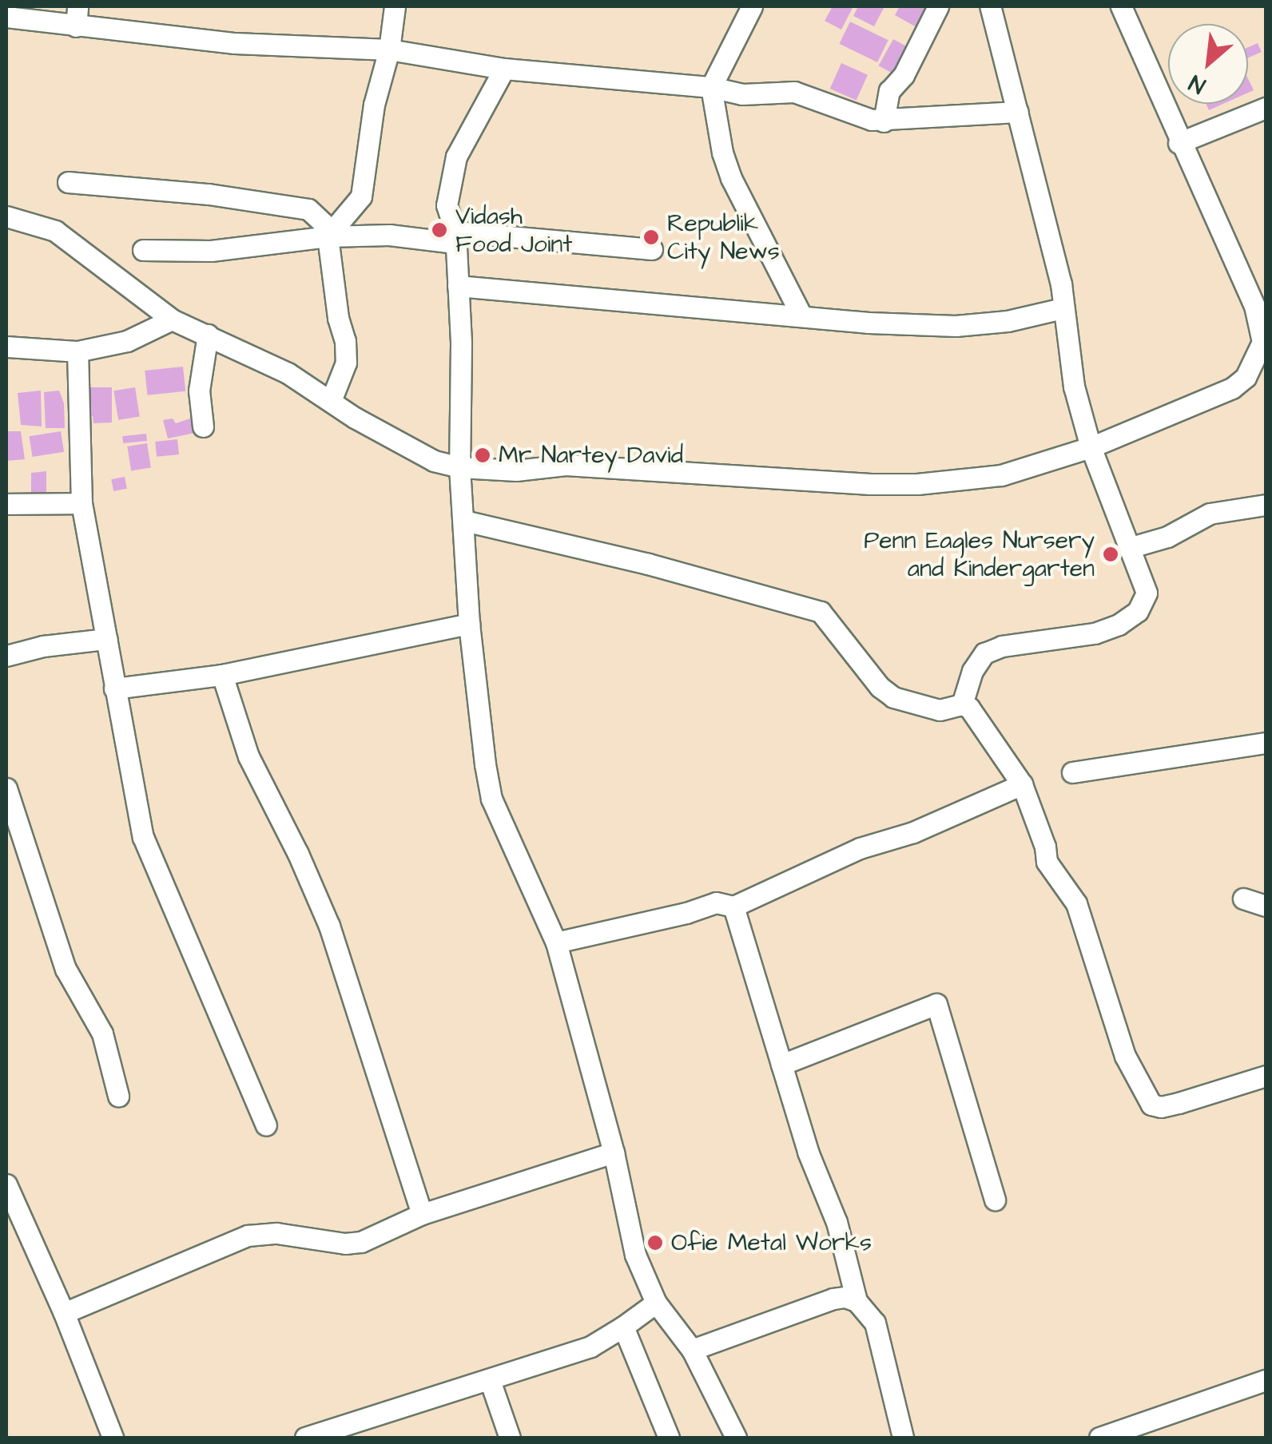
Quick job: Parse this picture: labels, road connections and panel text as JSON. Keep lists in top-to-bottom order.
{
  "places": [
    "Vidash Food Joint",
    "Republik City News",
    "Mr Nartey David",
    "Penn Eagles Nursery and Kindergarten",
    "Ofie Metal Works"
  ],
  "north": "bottom left"
}
